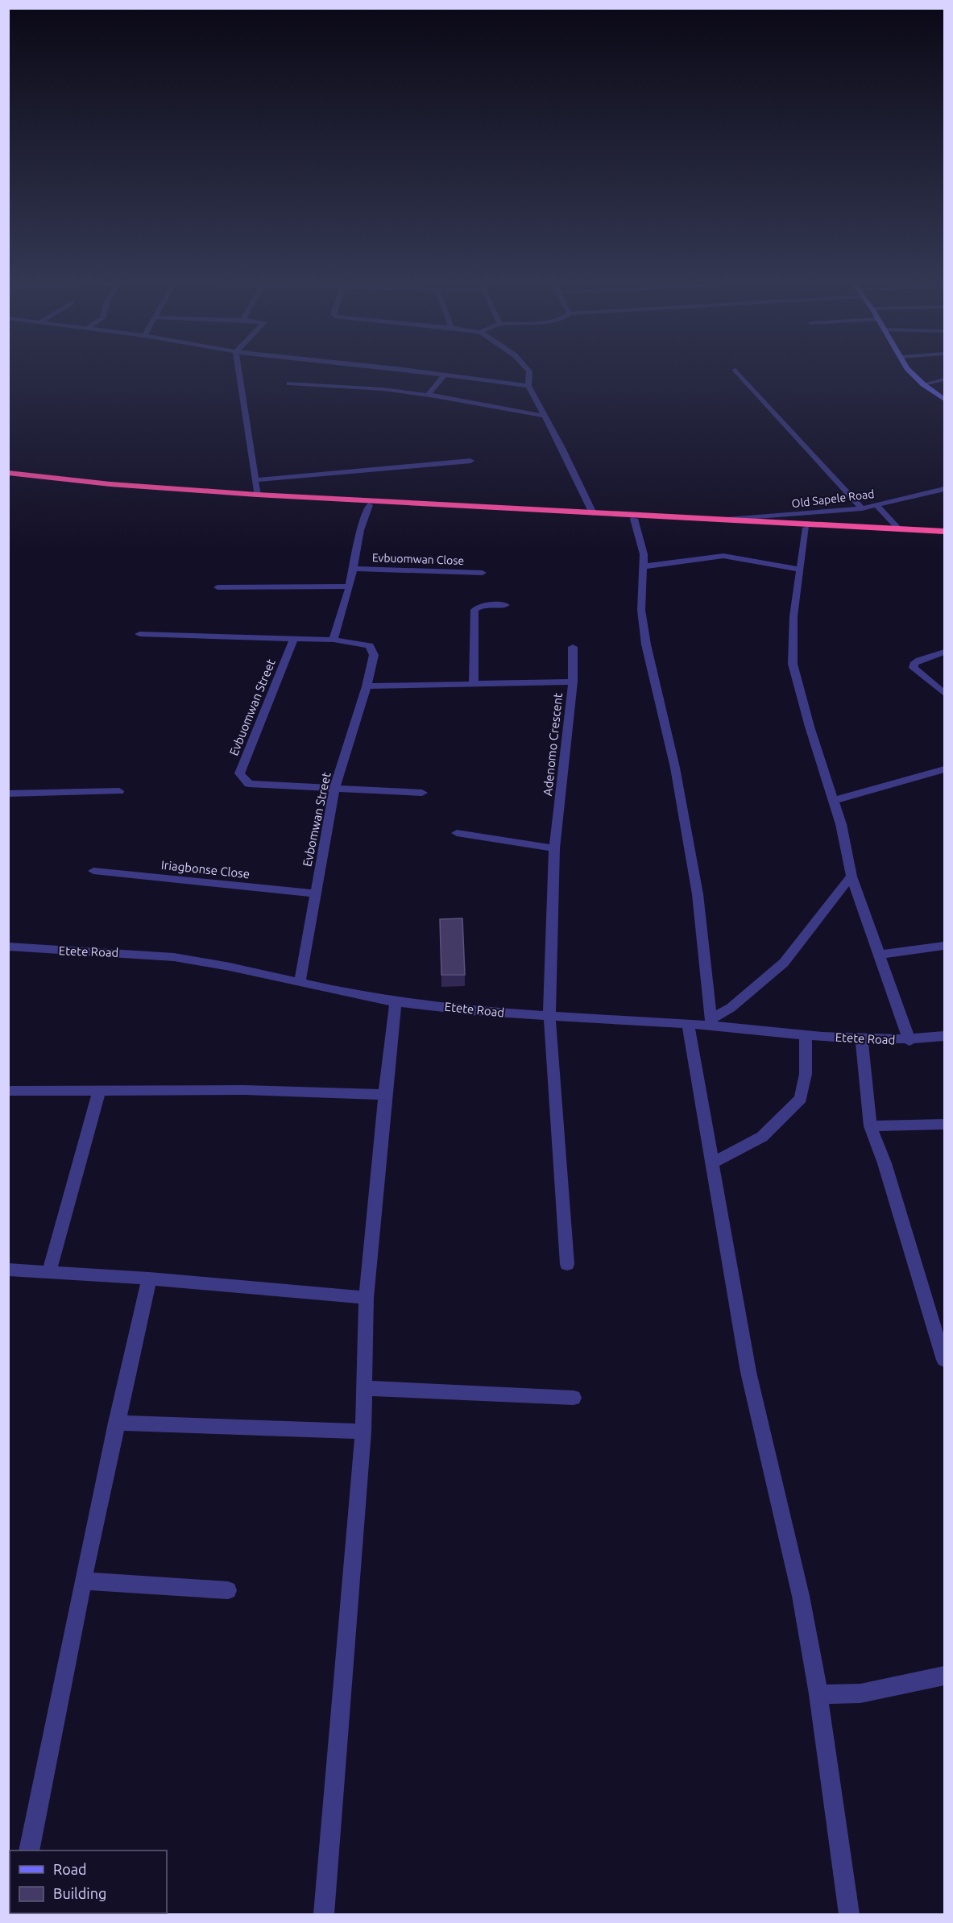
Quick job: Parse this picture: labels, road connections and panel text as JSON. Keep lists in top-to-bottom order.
{
  "streets": {
    "street": [
      "Old Sapele Road",
      "Evbuomwan Close",
      "Evbuomwan Street",
      "Adenomo Crescent",
      "Evbomwan Street",
      "Iriagbonse Close",
      "Etete Road"
    ]
  },
  "crossings": [
    ["Evbuomwan Street", "Evbomwan Street"],
    ["Adenomo Crescent", "Evbomwan Street"],
    ["Adenomo Crescent", "Etete Road"],
    ["Evbomwan Street", "Iriagbonse Close"],
    ["Evbomwan Street", "Etete Road"]
  ],
  "legend": ["Road", "Building"]
}
